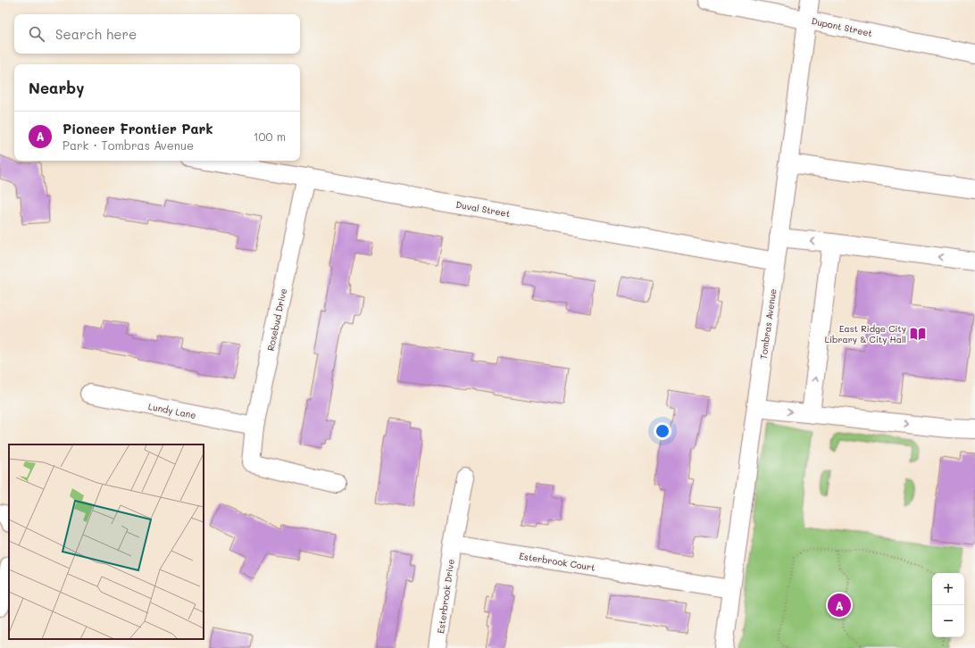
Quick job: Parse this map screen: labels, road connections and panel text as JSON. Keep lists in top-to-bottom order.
{
  "streets": {
    "street": [
      "Dupont Street",
      "Duval Street",
      "Rosebud Drive",
      "Tombras Avenue",
      "Lundy Lane",
      "Esterbrook Court",
      "Esterbrook Drive"
    ]
  },
  "crossings": [
    ["Dupont Street", "Tombras Avenue"],
    ["Duval Street", "Rosebud Drive"],
    ["Duval Street", "Tombras Avenue"],
    ["Rosebud Drive", "Lundy Lane"],
    ["Tombras Avenue", "Esterbrook Court"],
    ["Esterbrook Court", "Esterbrook Drive"]
  ],
  "places": {
    "library": ["East Ridge City Library & City Hall"]
  },
  "page": {
    "search": "Search here",
    "heading": "Nearby",
    "list": [
      {
        "mark": "A",
        "name": "Pioneer Frontier Park",
        "note": "Park · Tombras Avenue",
        "value": "100 m"
      }
    ],
    "map_buttons": ["+", "−"],
    "pins": "A"
  }
}
